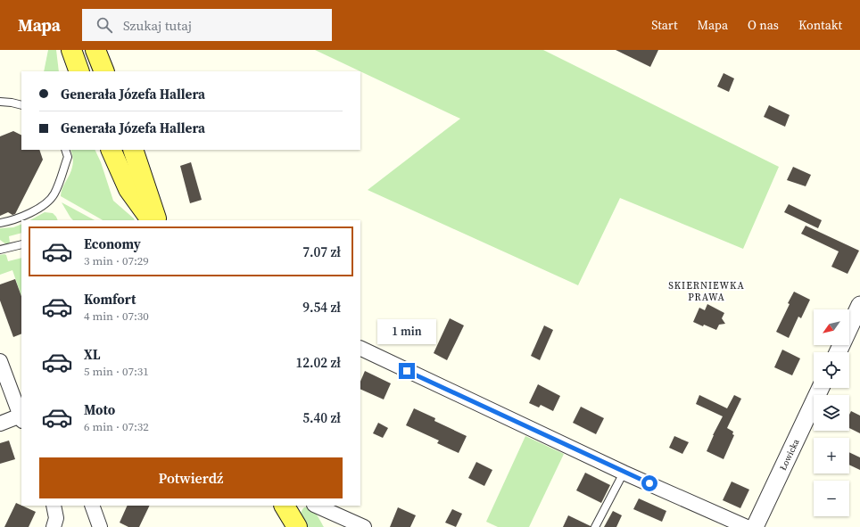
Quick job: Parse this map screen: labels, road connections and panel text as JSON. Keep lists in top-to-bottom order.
{
  "streets": {
    "street": ["Łowicka"]
  },
  "districts": ["SKIERNIEWKA PRAWA"],
  "north": "bottom left",
  "page": {
    "header": "Mapa",
    "search": "Szukaj tutaj",
    "nav": [
      "Start",
      "Mapa",
      "O nas",
      "Kontakt"
    ],
    "banner": ["Generała Józefa Hallera", "Generała Józefa Hallera"],
    "list": [
      {
        "name": "Economy",
        "note": "3 min · 07:29",
        "value": "7.07 zł"
      },
      {
        "name": "Komfort",
        "note": "4 min · 07:30",
        "value": "9.54 zł"
      },
      {
        "name": "XL",
        "note": "5 min · 07:31",
        "value": "12.02 zł"
      },
      {
        "name": "Moto",
        "note": "6 min · 07:32",
        "value": "5.40 zł"
      }
    ],
    "map_buttons": ["+", "−"],
    "bubble": "1 min",
    "buttons": "Potwierdź"
  }
}
